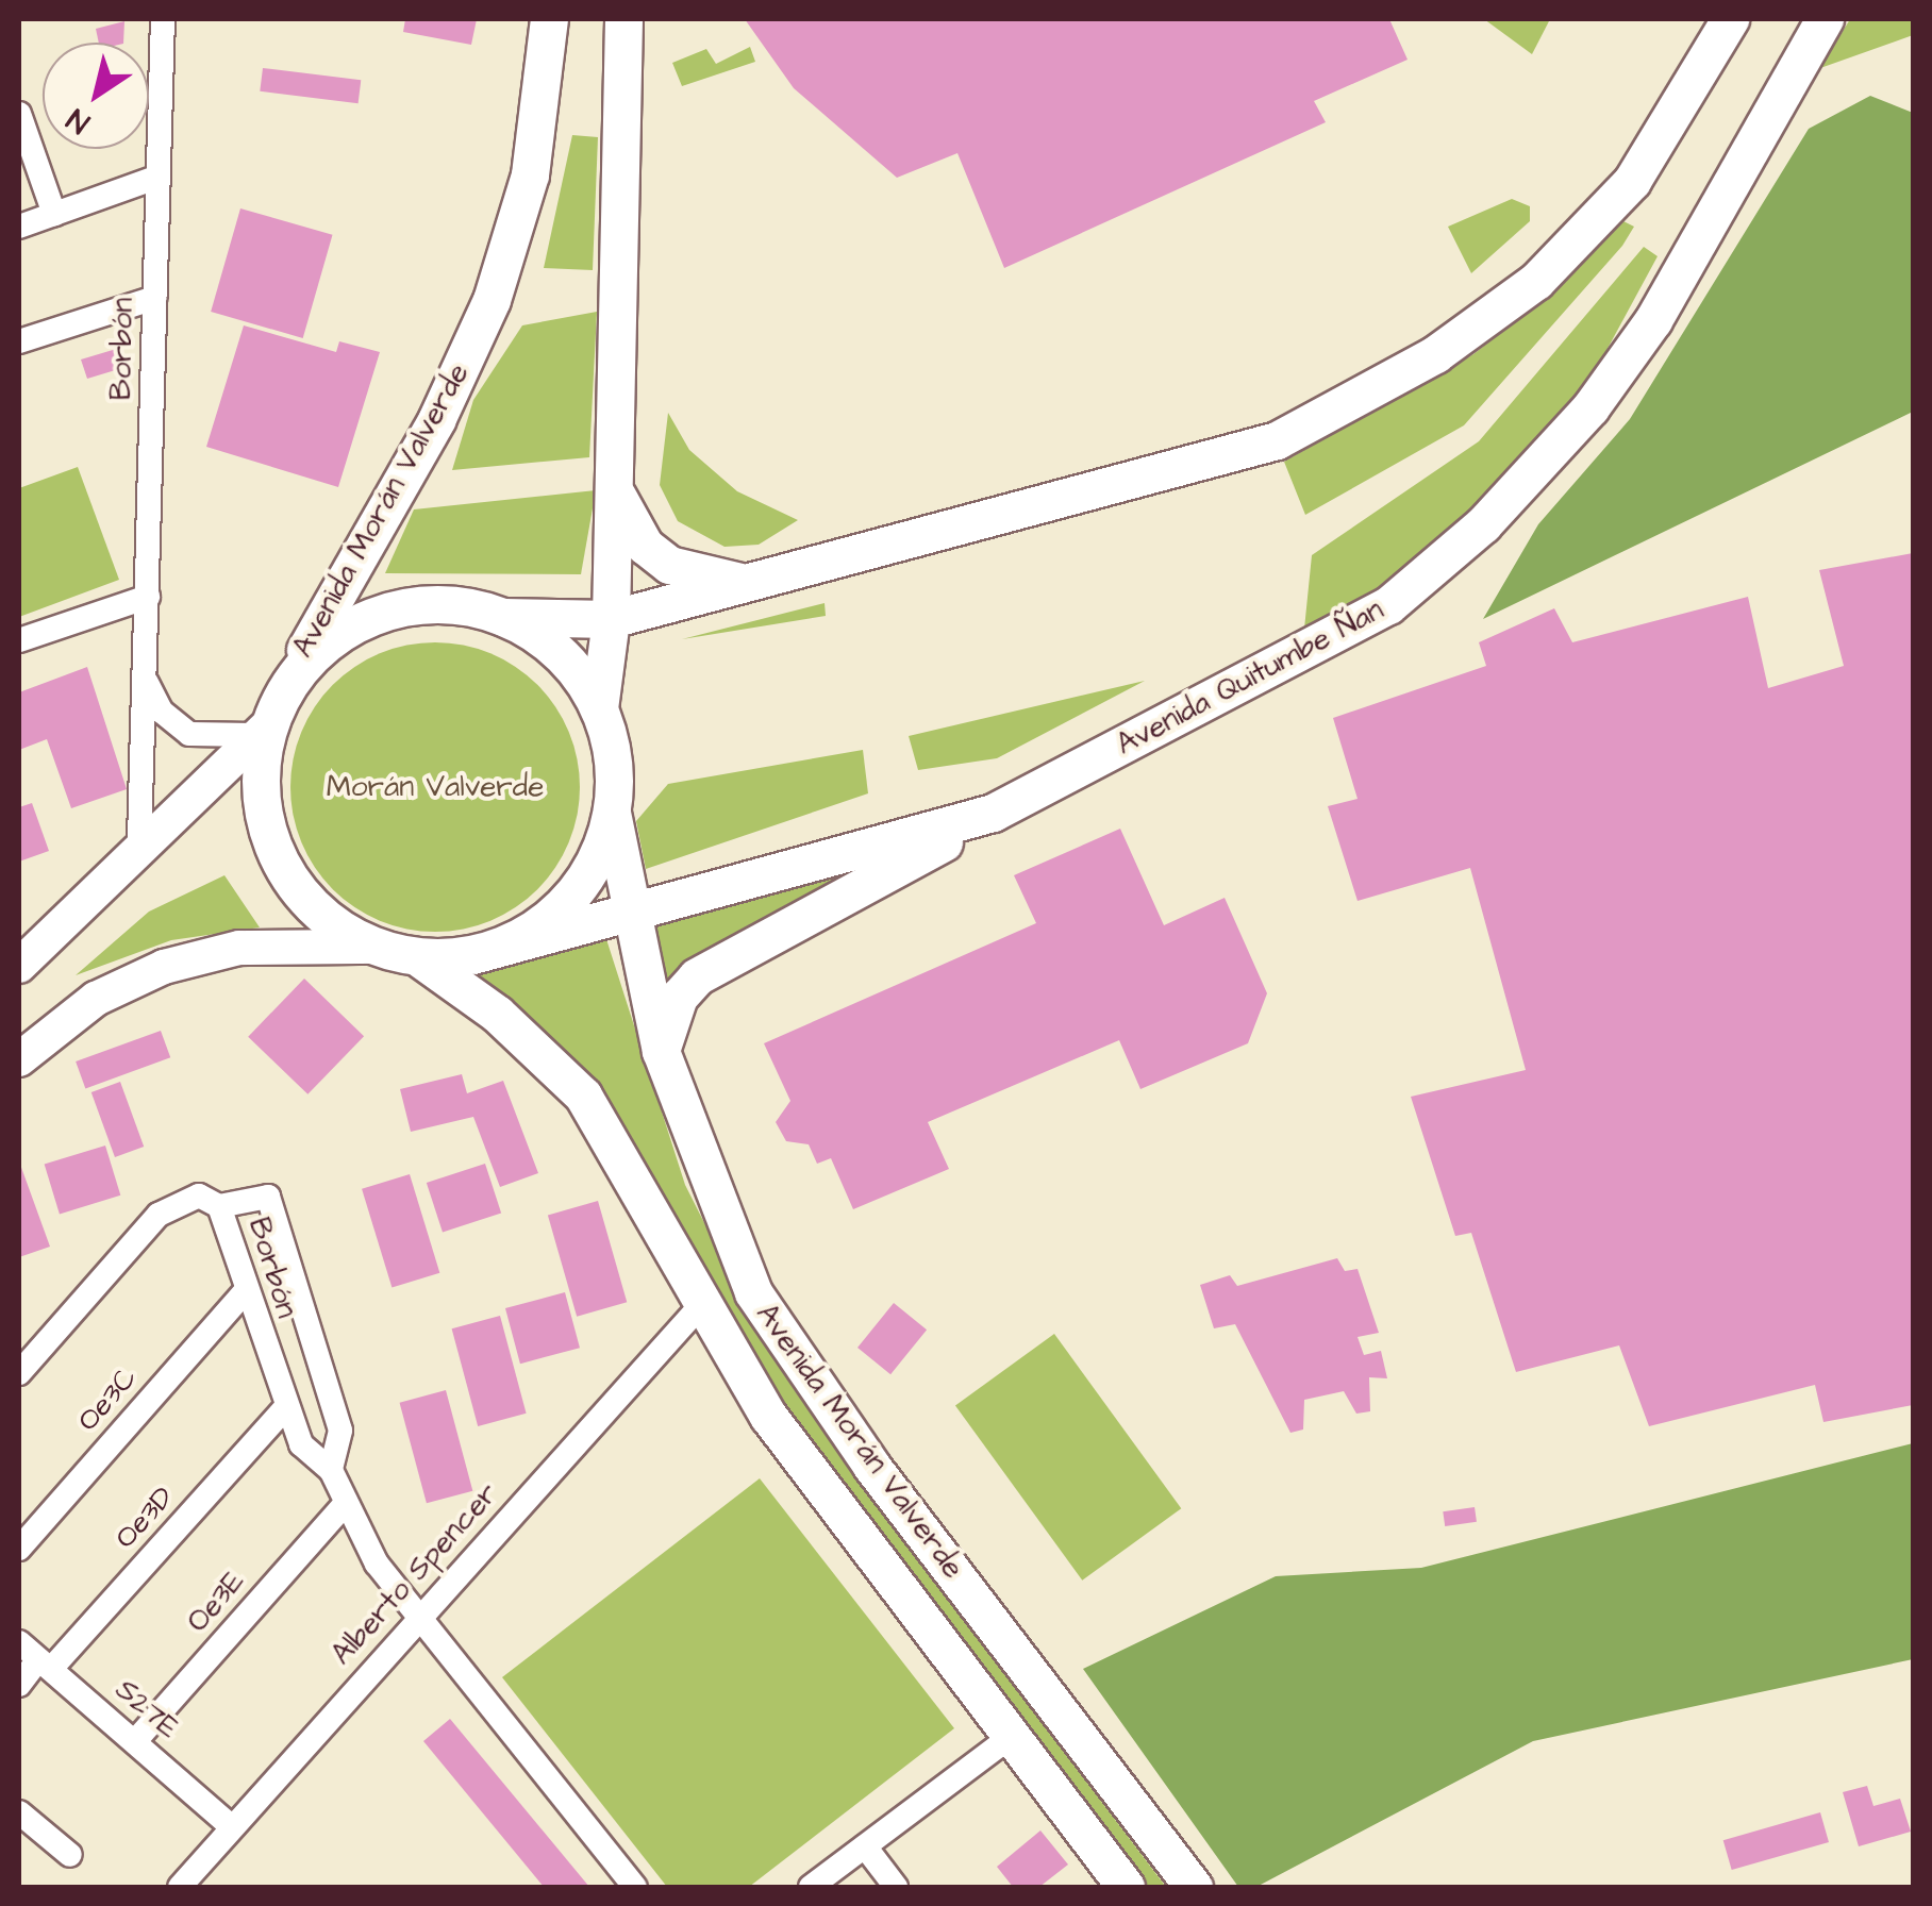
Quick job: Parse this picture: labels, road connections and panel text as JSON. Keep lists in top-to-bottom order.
{
  "streets": {
    "main road": ["Avenida Morán Valverde", "Avenida Quitumbe Ñan"],
    "street": [
      "Borbón",
      "Oe3C",
      "Oe3D",
      "Alberto Spencer",
      "Oe3E",
      "S27E"
    ]
  },
  "crossings": [
    ["Borbón", "Oe3C"],
    ["Borbón", "Oe3D"],
    ["Borbón", "Alberto Spencer"],
    ["Borbón", "Oe3E"],
    ["Avenida Morán Valverde", "Avenida Quitumbe Ñan"],
    ["Avenida Morán Valverde", "Alberto Spencer"],
    ["Oe3D", "S27E"],
    ["Alberto Spencer", "S27E"],
    ["Oe3E", "S27E"]
  ],
  "parks": ["Morán Valverde"],
  "north": "bottom left"
}
